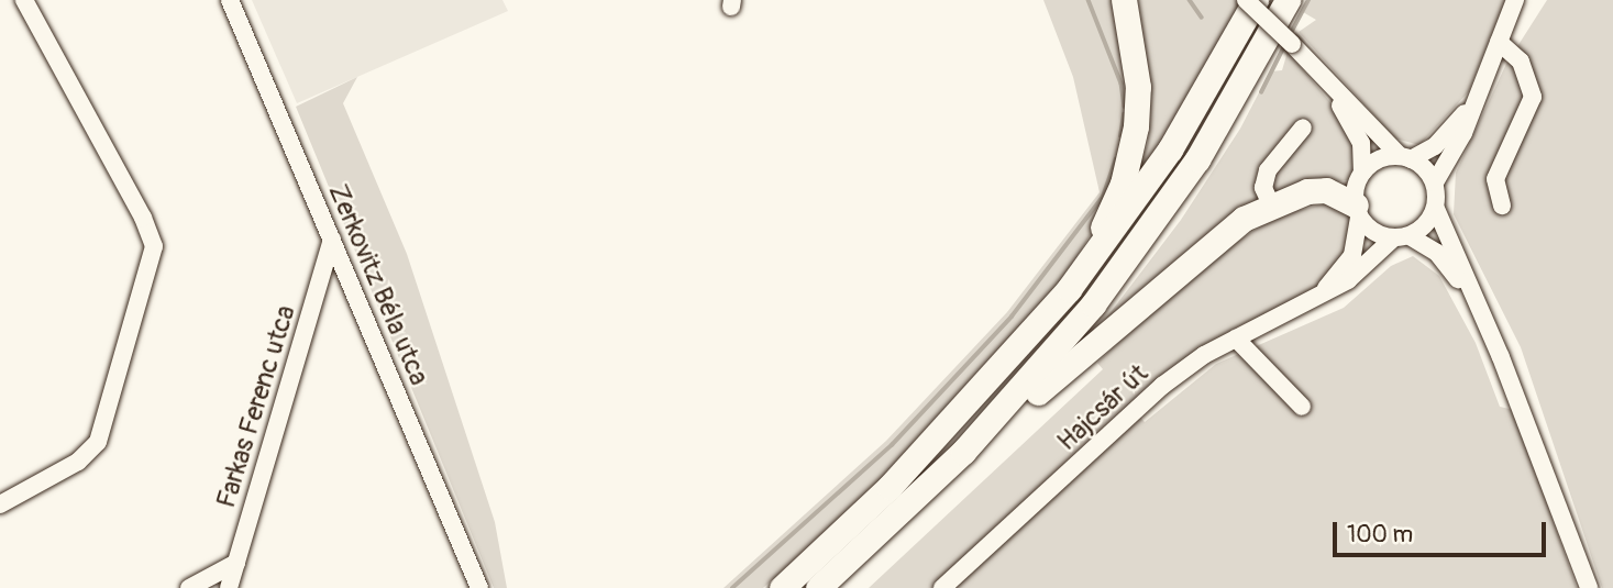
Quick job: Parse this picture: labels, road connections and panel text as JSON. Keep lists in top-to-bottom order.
{
  "streets": {
    "street": ["Zerkovitz Béla utca", "Farkas Ferenc utca", "Hajcsár út"]
  },
  "crossings": [
    ["Zerkovitz Béla utca", "Farkas Ferenc utca"]
  ],
  "scale_bar": "100 m"
}
